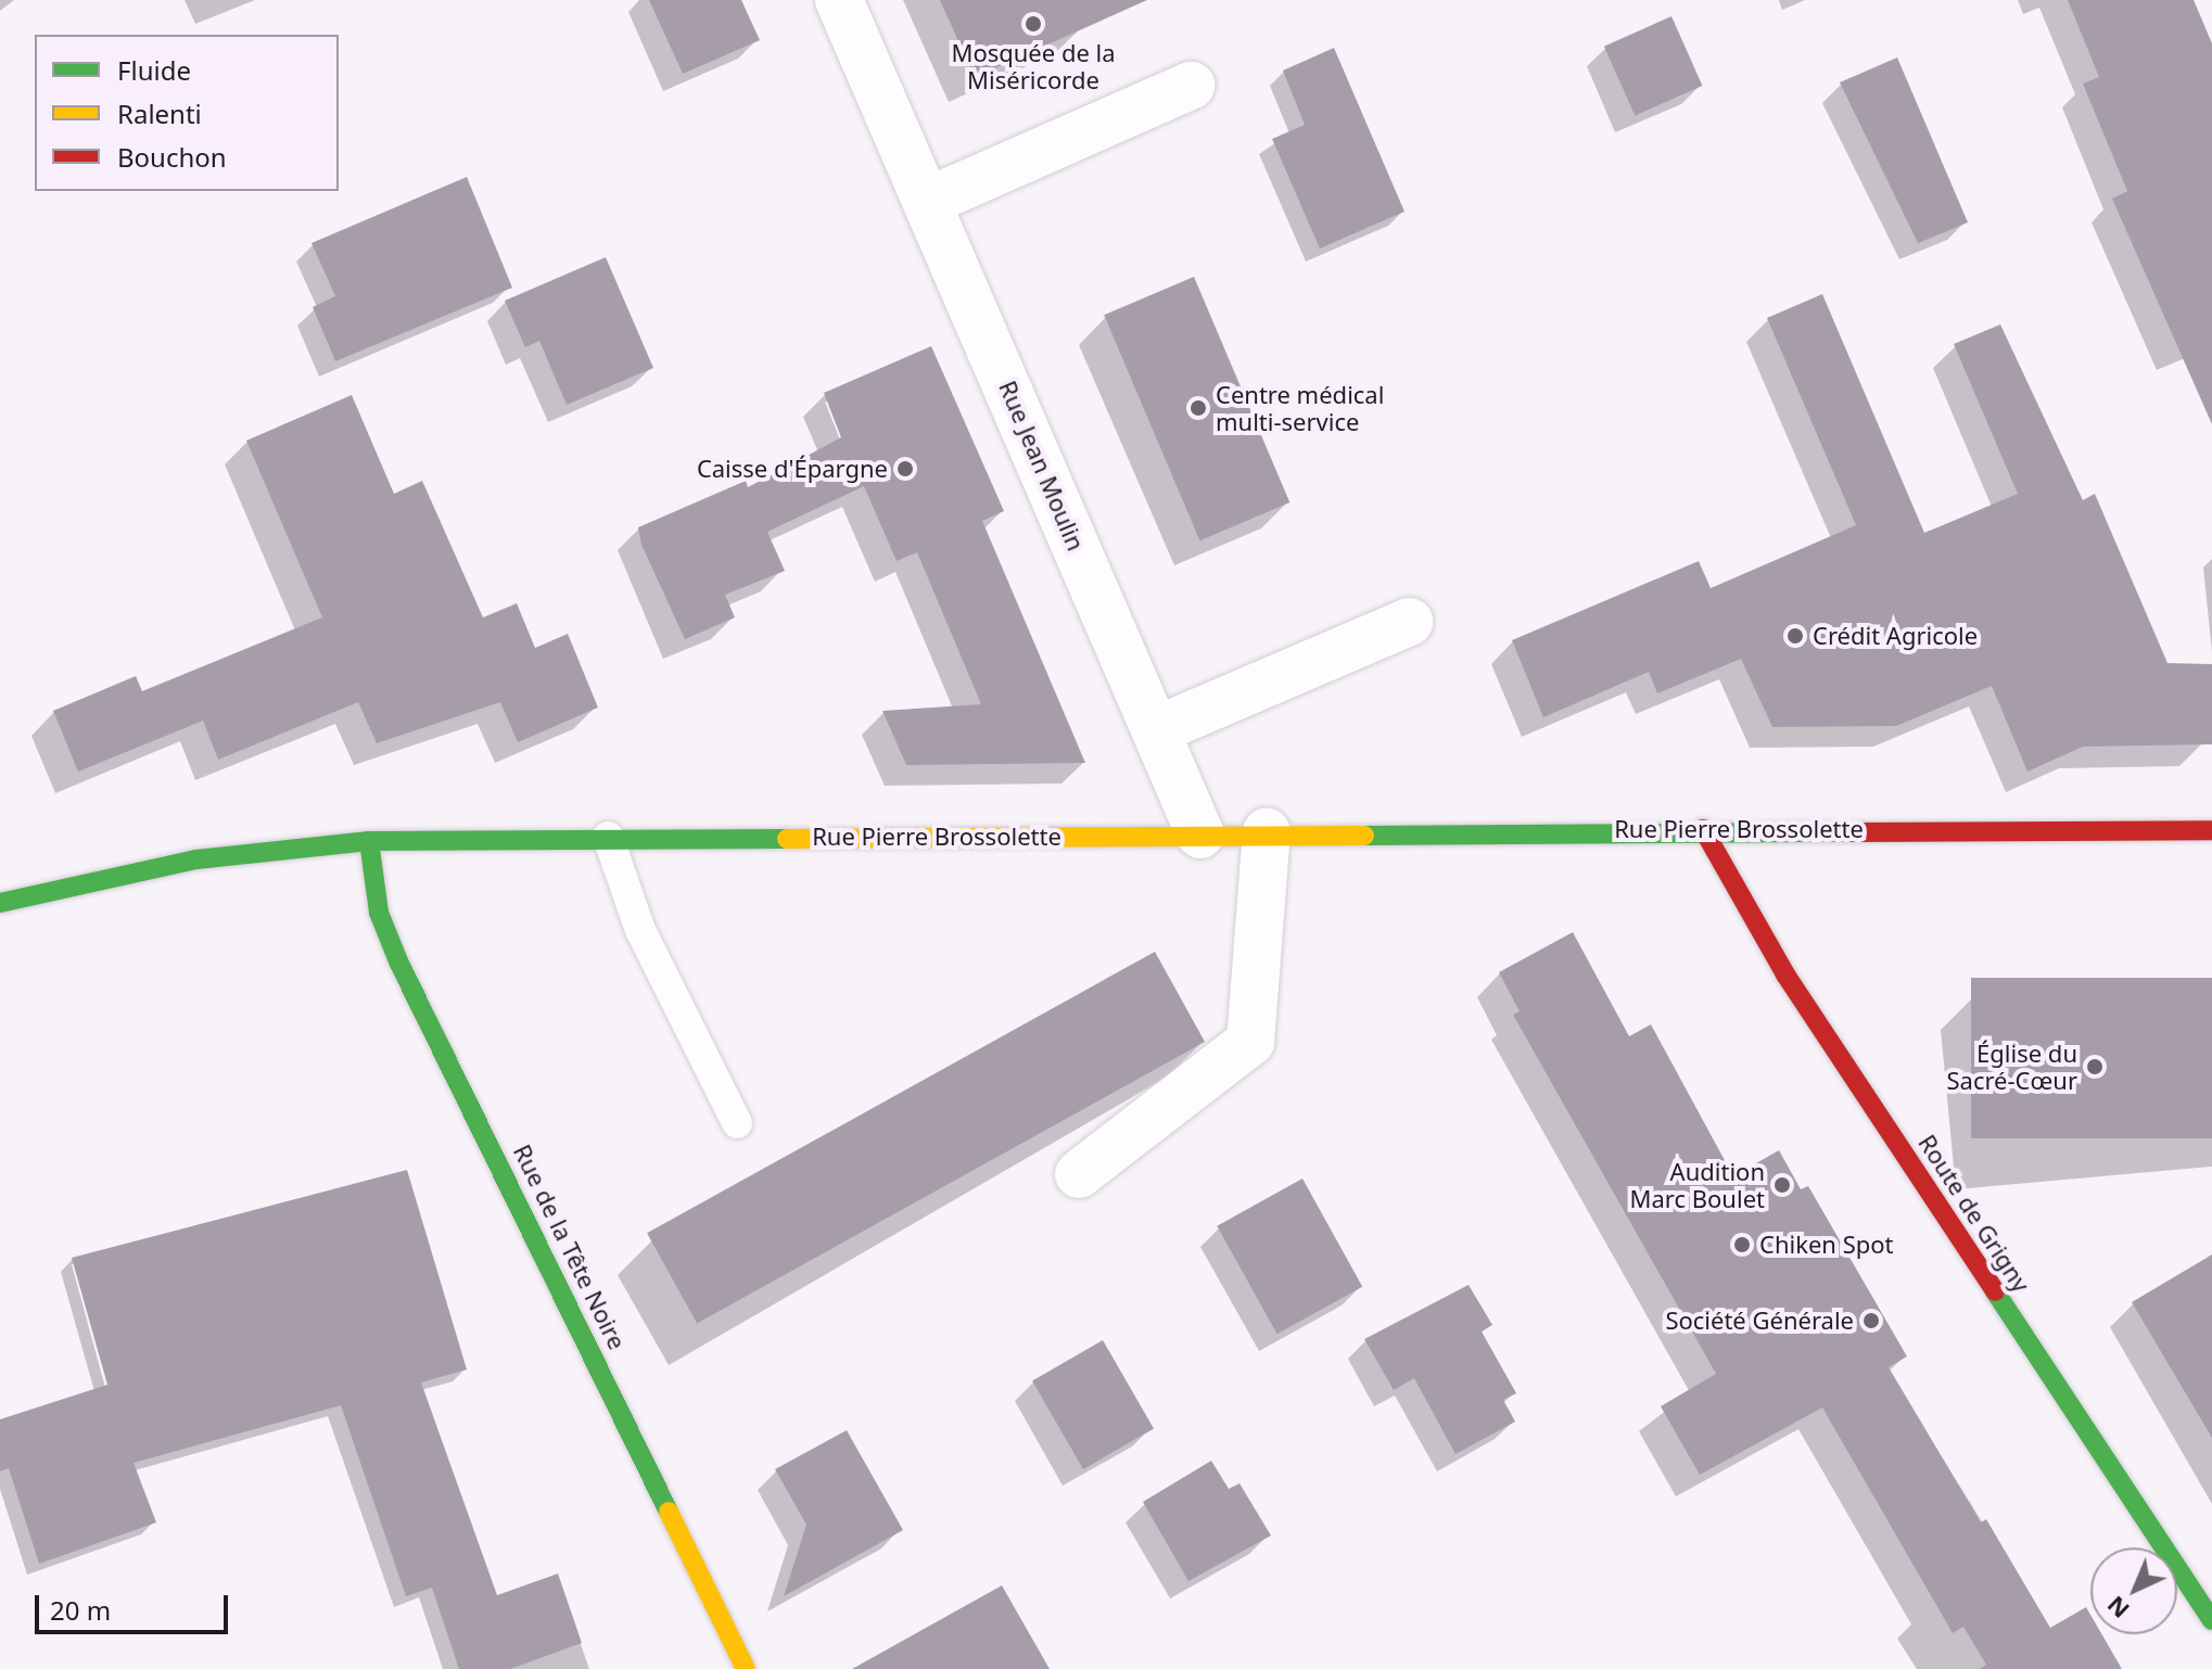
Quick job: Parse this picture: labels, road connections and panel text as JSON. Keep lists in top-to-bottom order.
{
  "streets": {
    "main road": ["Rue Pierre Brossolette", "Route de Grigny", "Rue de la Tête Noire"],
    "street": ["Rue Jean Moulin"]
  },
  "crossings": [
    ["Rue Jean Moulin", "Rue Pierre Brossolette"],
    ["Rue Pierre Brossolette", "Route de Grigny"],
    ["Rue Pierre Brossolette", "Rue de la Tête Noire"]
  ],
  "places": [
    "Mosquée de la Miséricorde",
    "Centre médical multi-service",
    "Caisse d'Épargne",
    "Crédit Agricole",
    "Église du Sacré-Cœur",
    "Audition Marc Boulet",
    "Chiken Spot",
    "Société Générale"
  ],
  "legend": ["Fluide", "Ralenti", "Bouchon"],
  "scale_bar": "20 m",
  "north": "bottom left"
}
